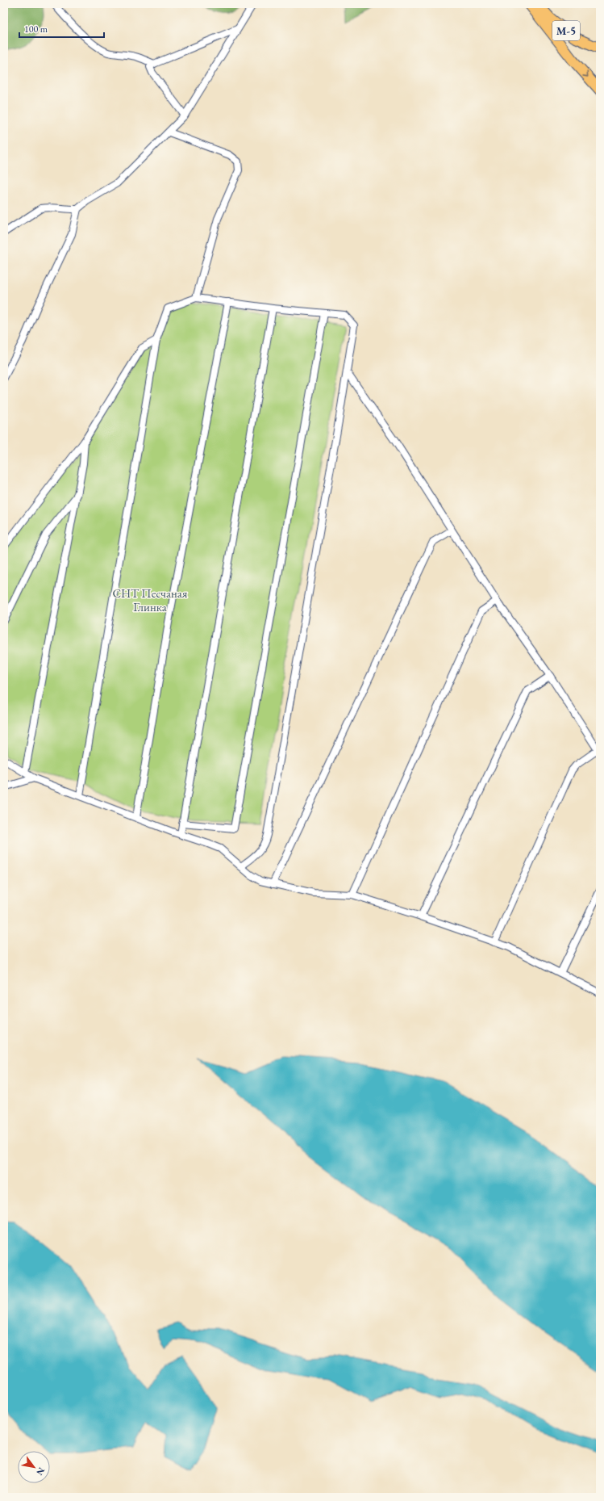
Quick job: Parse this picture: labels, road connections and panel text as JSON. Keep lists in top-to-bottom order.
{
  "streets": {
    "main road": ["М-5"]
  },
  "parks": ["СНТ Песчаная Глинка"],
  "scale_bar": "100 m",
  "north": "bottom right"
}
